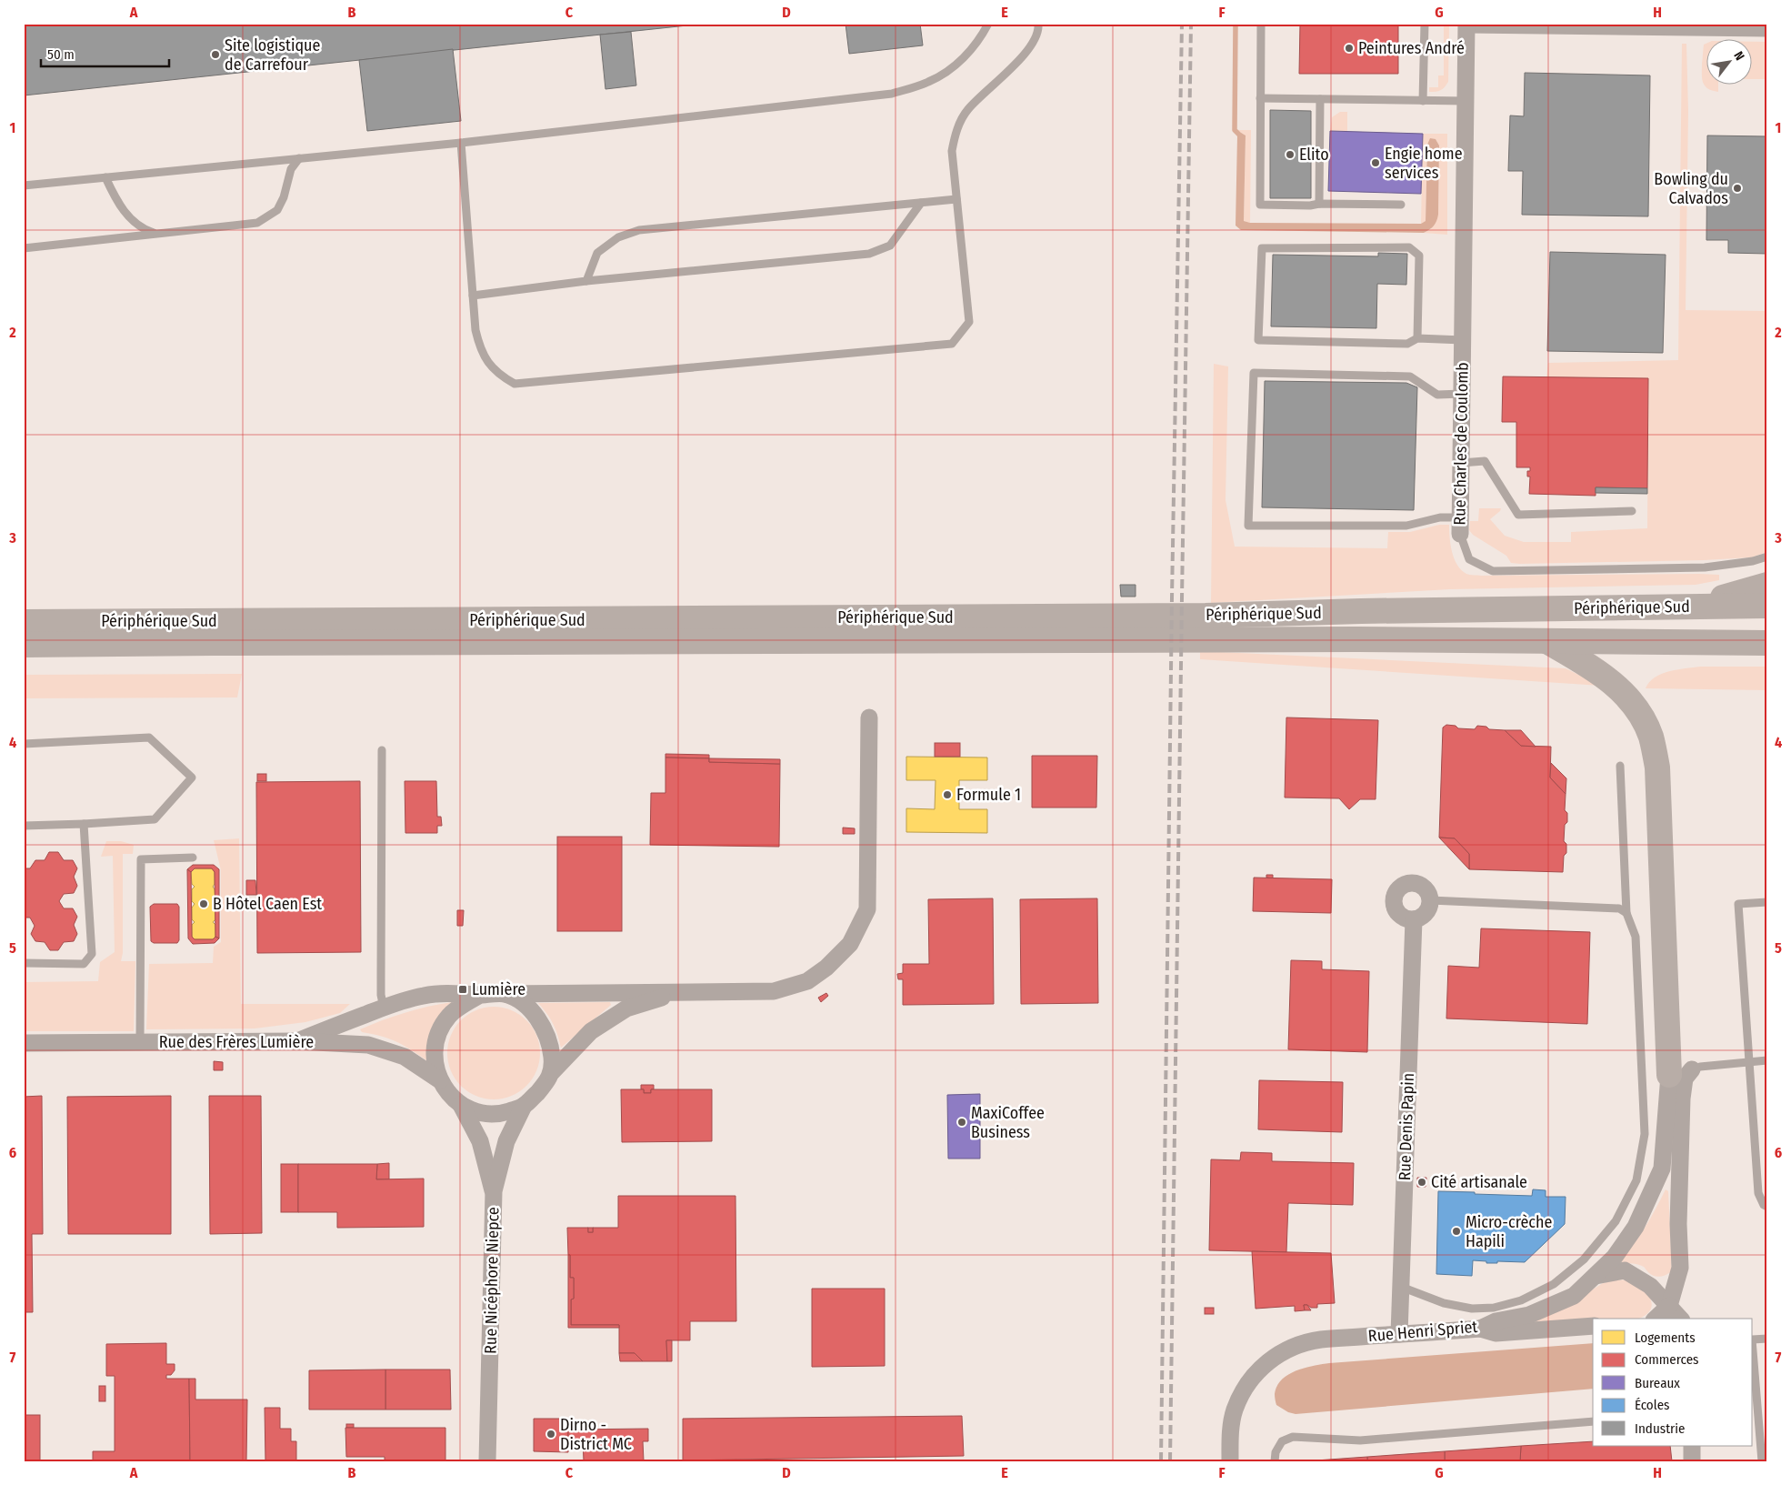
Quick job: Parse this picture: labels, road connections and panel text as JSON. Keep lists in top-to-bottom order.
{
  "streets": {
    "highway": ["Périphérique Sud"],
    "street": [
      "Rue Charles de Coulomb",
      "Rue des Frères Lumière",
      "Rue Denis Papin",
      "Rue Nicéphore Niepce",
      "Rue Henri Spriet"
    ]
  },
  "crossings": [
    ["Rue des Frères Lumière", "Rue Nicéphore Niepce"],
    ["Rue Denis Papin", "Rue Henri Spriet"]
  ],
  "places": {
    "other": [
      "Peintures André",
      "Site logistique de Carrefour",
      "Elito",
      "Engie home services",
      "Bowling du Calvados",
      "Formule 1",
      "B Hôtel Caen Est",
      "MaxiCoffee Business",
      "Cité artisanale",
      "Micro-crèche Hapili",
      "Dirno - District MC"
    ],
    "transit": ["Lumière"]
  },
  "legend": [
    "Logements",
    "Commerces",
    "Bureaux",
    "Écoles",
    "Industrie"
  ],
  "scale_bar": "50 m",
  "north": "top right",
  "grid": {
    "columns": [
      "A",
      "B",
      "C",
      "D",
      "E",
      "F",
      "G",
      "H"
    ],
    "rows": [
      "1",
      "2",
      "3",
      "4",
      "5",
      "6",
      "7"
    ]
  }
}
